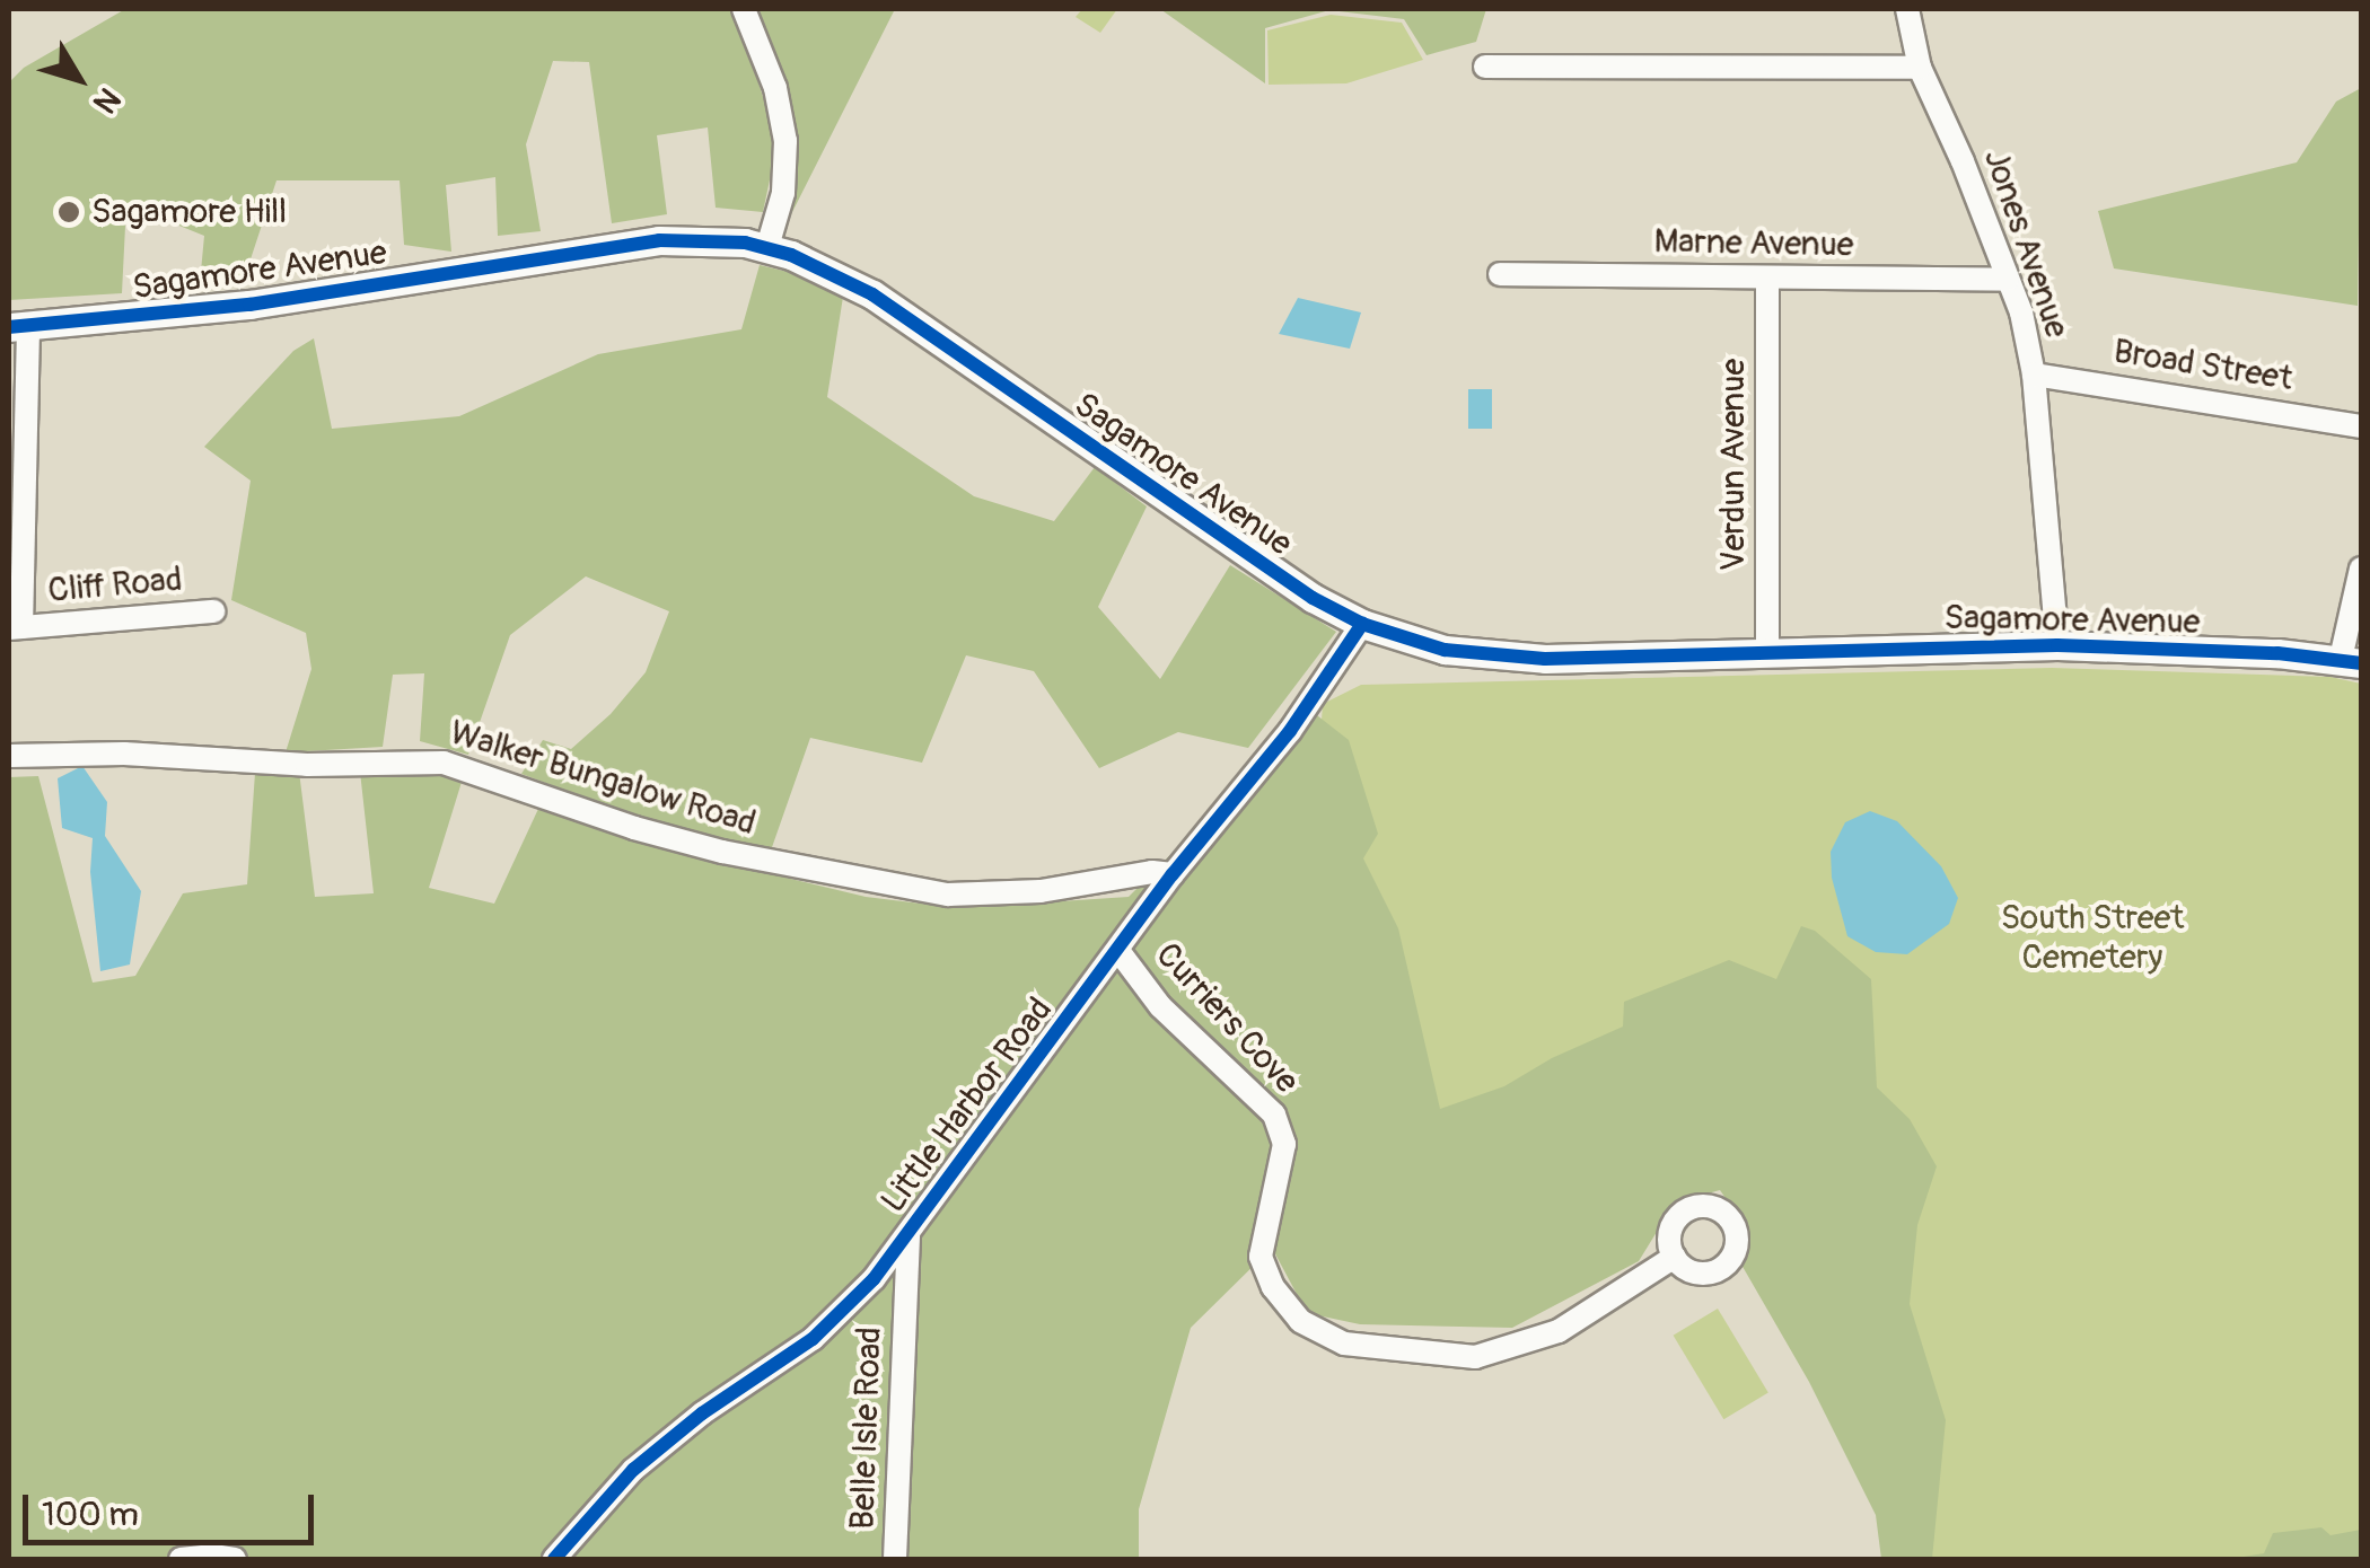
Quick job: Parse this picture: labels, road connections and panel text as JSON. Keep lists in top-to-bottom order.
{
  "streets": {
    "main road": ["Sagamore Avenue"],
    "street": [
      "Marne Avenue",
      "Jones Avenue",
      "Broad Street",
      "Verdun Avenue",
      "Cliff Road",
      "Walker Bungalow Road",
      "Curriers Cove",
      "Little Harbor Road",
      "Belle Isle Road"
    ]
  },
  "crossings": [
    ["Marne Avenue", "Jones Avenue"],
    ["Marne Avenue", "Verdun Avenue"],
    ["Jones Avenue", "Sagamore Avenue"],
    ["Jones Avenue", "Broad Street"],
    ["Sagamore Avenue", "Verdun Avenue"],
    ["Sagamore Avenue", "Cliff Road"],
    ["Sagamore Avenue", "Little Harbor Road"],
    ["Walker Bungalow Road", "Little Harbor Road"],
    ["Curriers Cove", "Little Harbor Road"],
    ["Little Harbor Road", "Belle Isle Road"]
  ],
  "parks": ["South Street Cemetery"],
  "places": ["Sagamore Hill"],
  "scale_bar": "100 m",
  "north": "bottom right"
}
